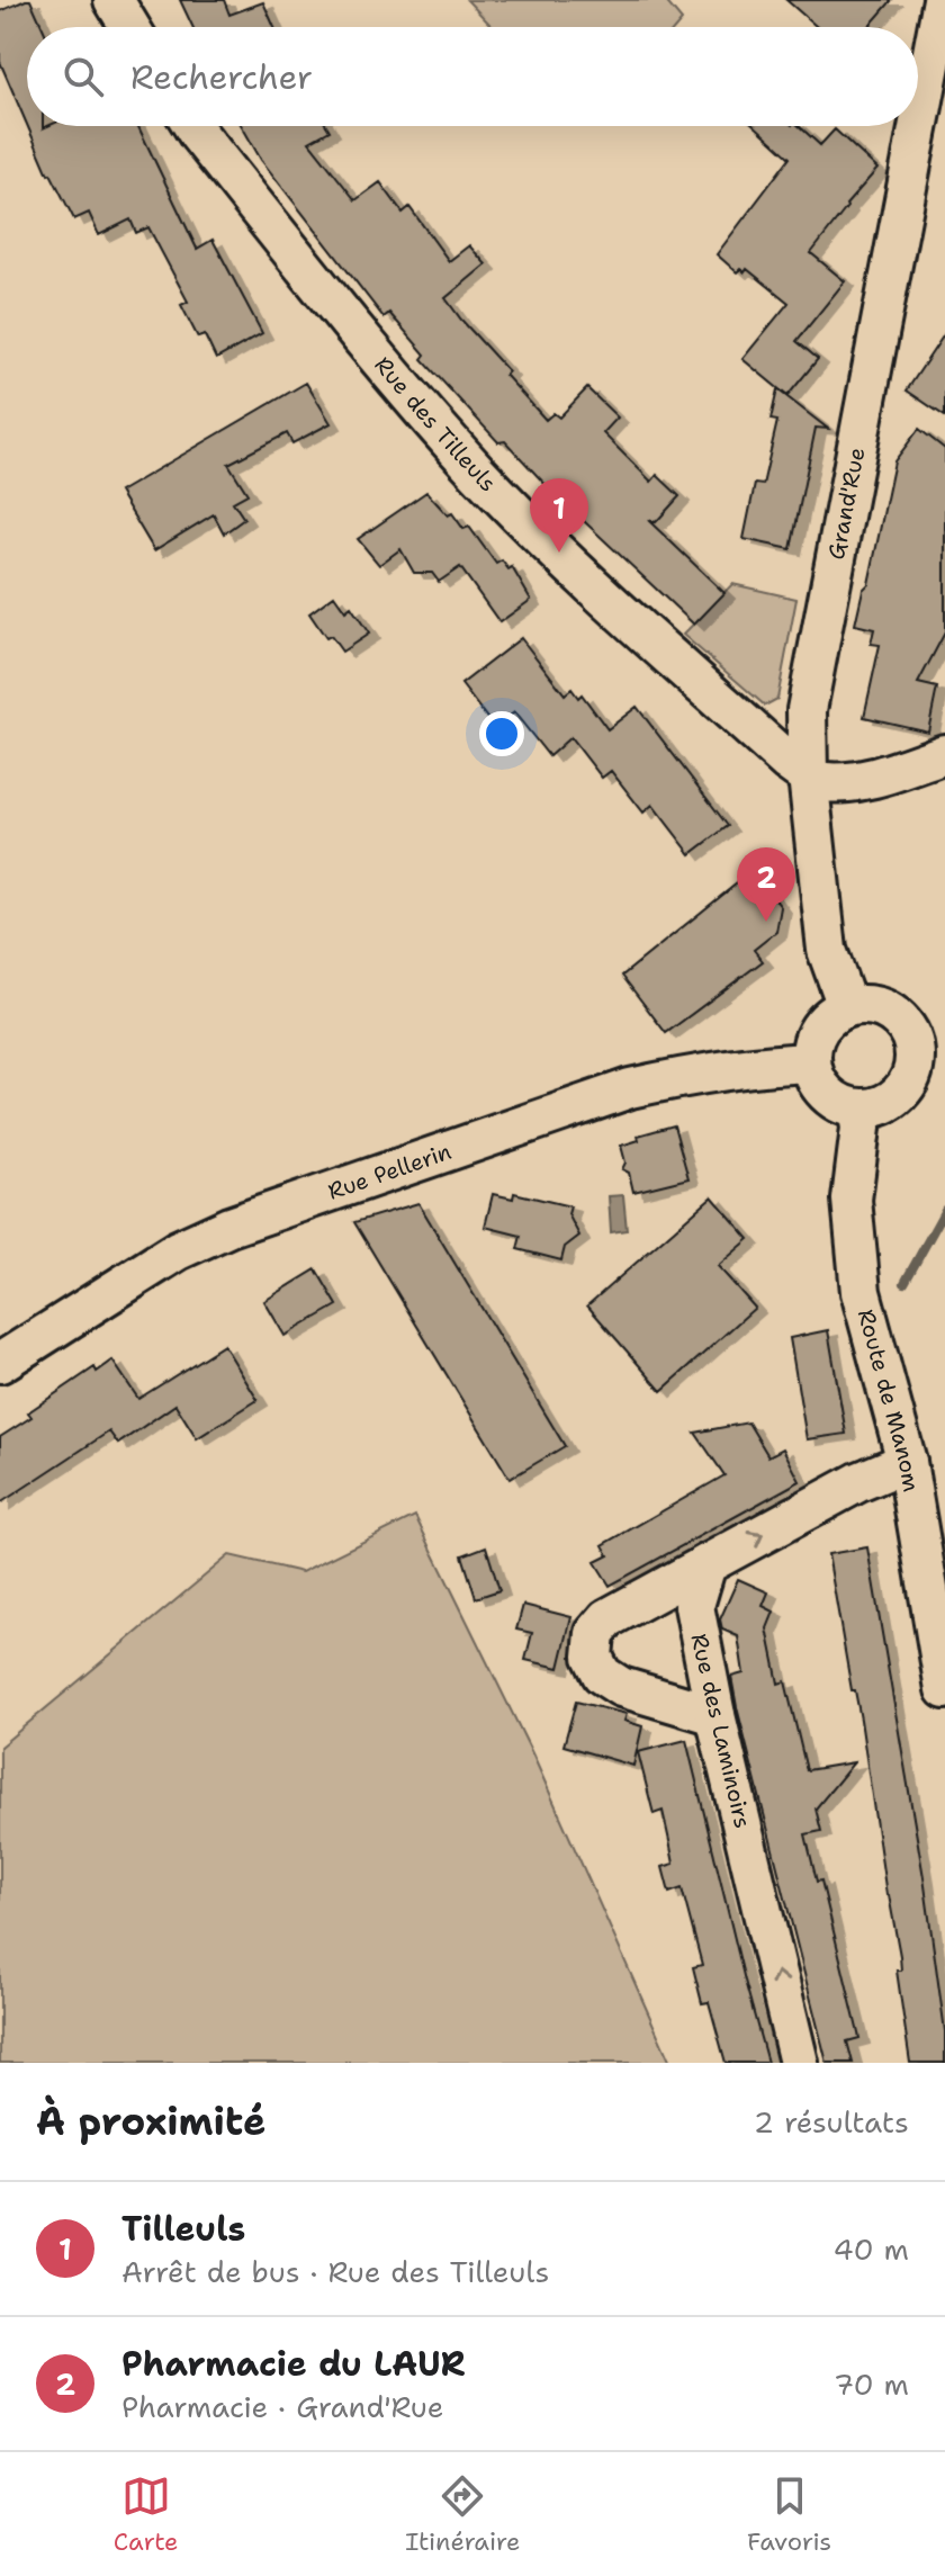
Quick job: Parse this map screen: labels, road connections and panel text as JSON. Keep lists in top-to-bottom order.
{
  "streets": {
    "street": [
      "Rue des Tilleuls",
      "Grand'Rue",
      "Rue Pellerin",
      "Route de Manom",
      "Rue des Laminoirs"
    ]
  },
  "crossings": [
    ["Rue des Tilleuls", "Grand'Rue"],
    ["Grand'Rue", "Rue Pellerin"],
    ["Grand'Rue", "Route de Manom"],
    ["Rue Pellerin", "Route de Manom"]
  ],
  "one_way": ["Rue des Laminoirs"],
  "page": {
    "search": "Rechercher",
    "pins": ["1", "2"],
    "heading": ["À proximité", "2 résultats"],
    "list": [
      {
        "mark": "1",
        "name": "Tilleuls",
        "note": "Arrêt de bus · Rue des Tilleuls",
        "value": "40 m"
      },
      {
        "mark": "2",
        "name": "Pharmacie du LAUR",
        "note": "Pharmacie · Grand'Rue",
        "value": "70 m"
      }
    ],
    "nav": ["Carte", "Itinéraire", "Favoris"]
  }
}
